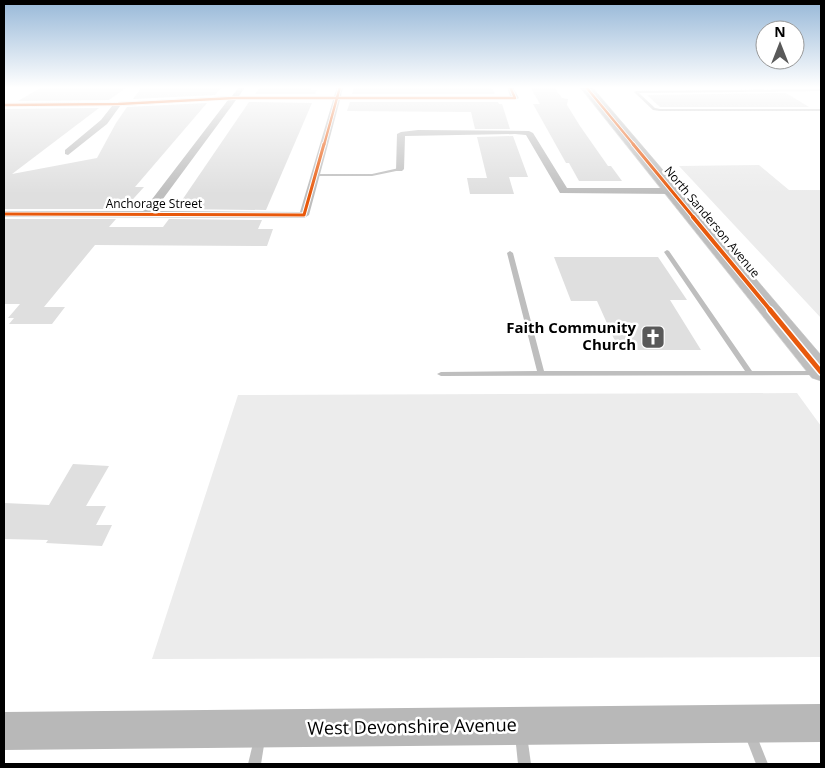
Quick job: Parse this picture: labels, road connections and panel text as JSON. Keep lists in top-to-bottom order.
{
  "streets": {
    "highway": ["North Sanderson Avenue"],
    "main road": ["West Devonshire Avenue"],
    "street": ["Anchorage Street"]
  },
  "places": {
    "church": ["Faith Community Church"]
  },
  "north": "top"
}
